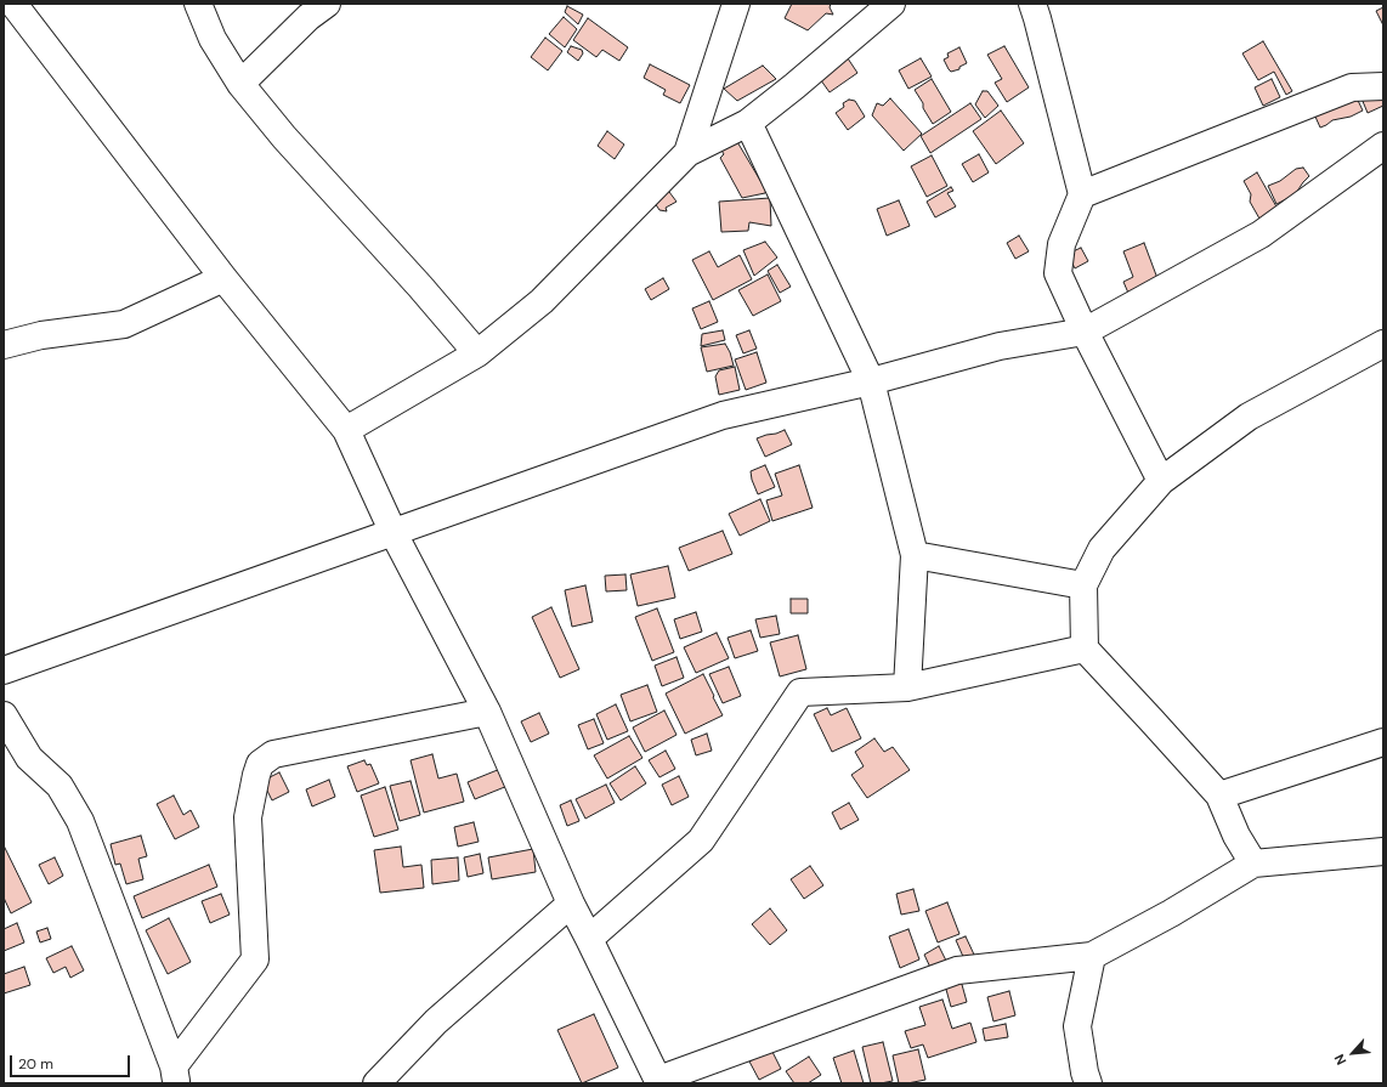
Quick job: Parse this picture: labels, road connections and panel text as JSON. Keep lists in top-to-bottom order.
{
  "scale_bar": "20 m",
  "north": "bottom left"
}
